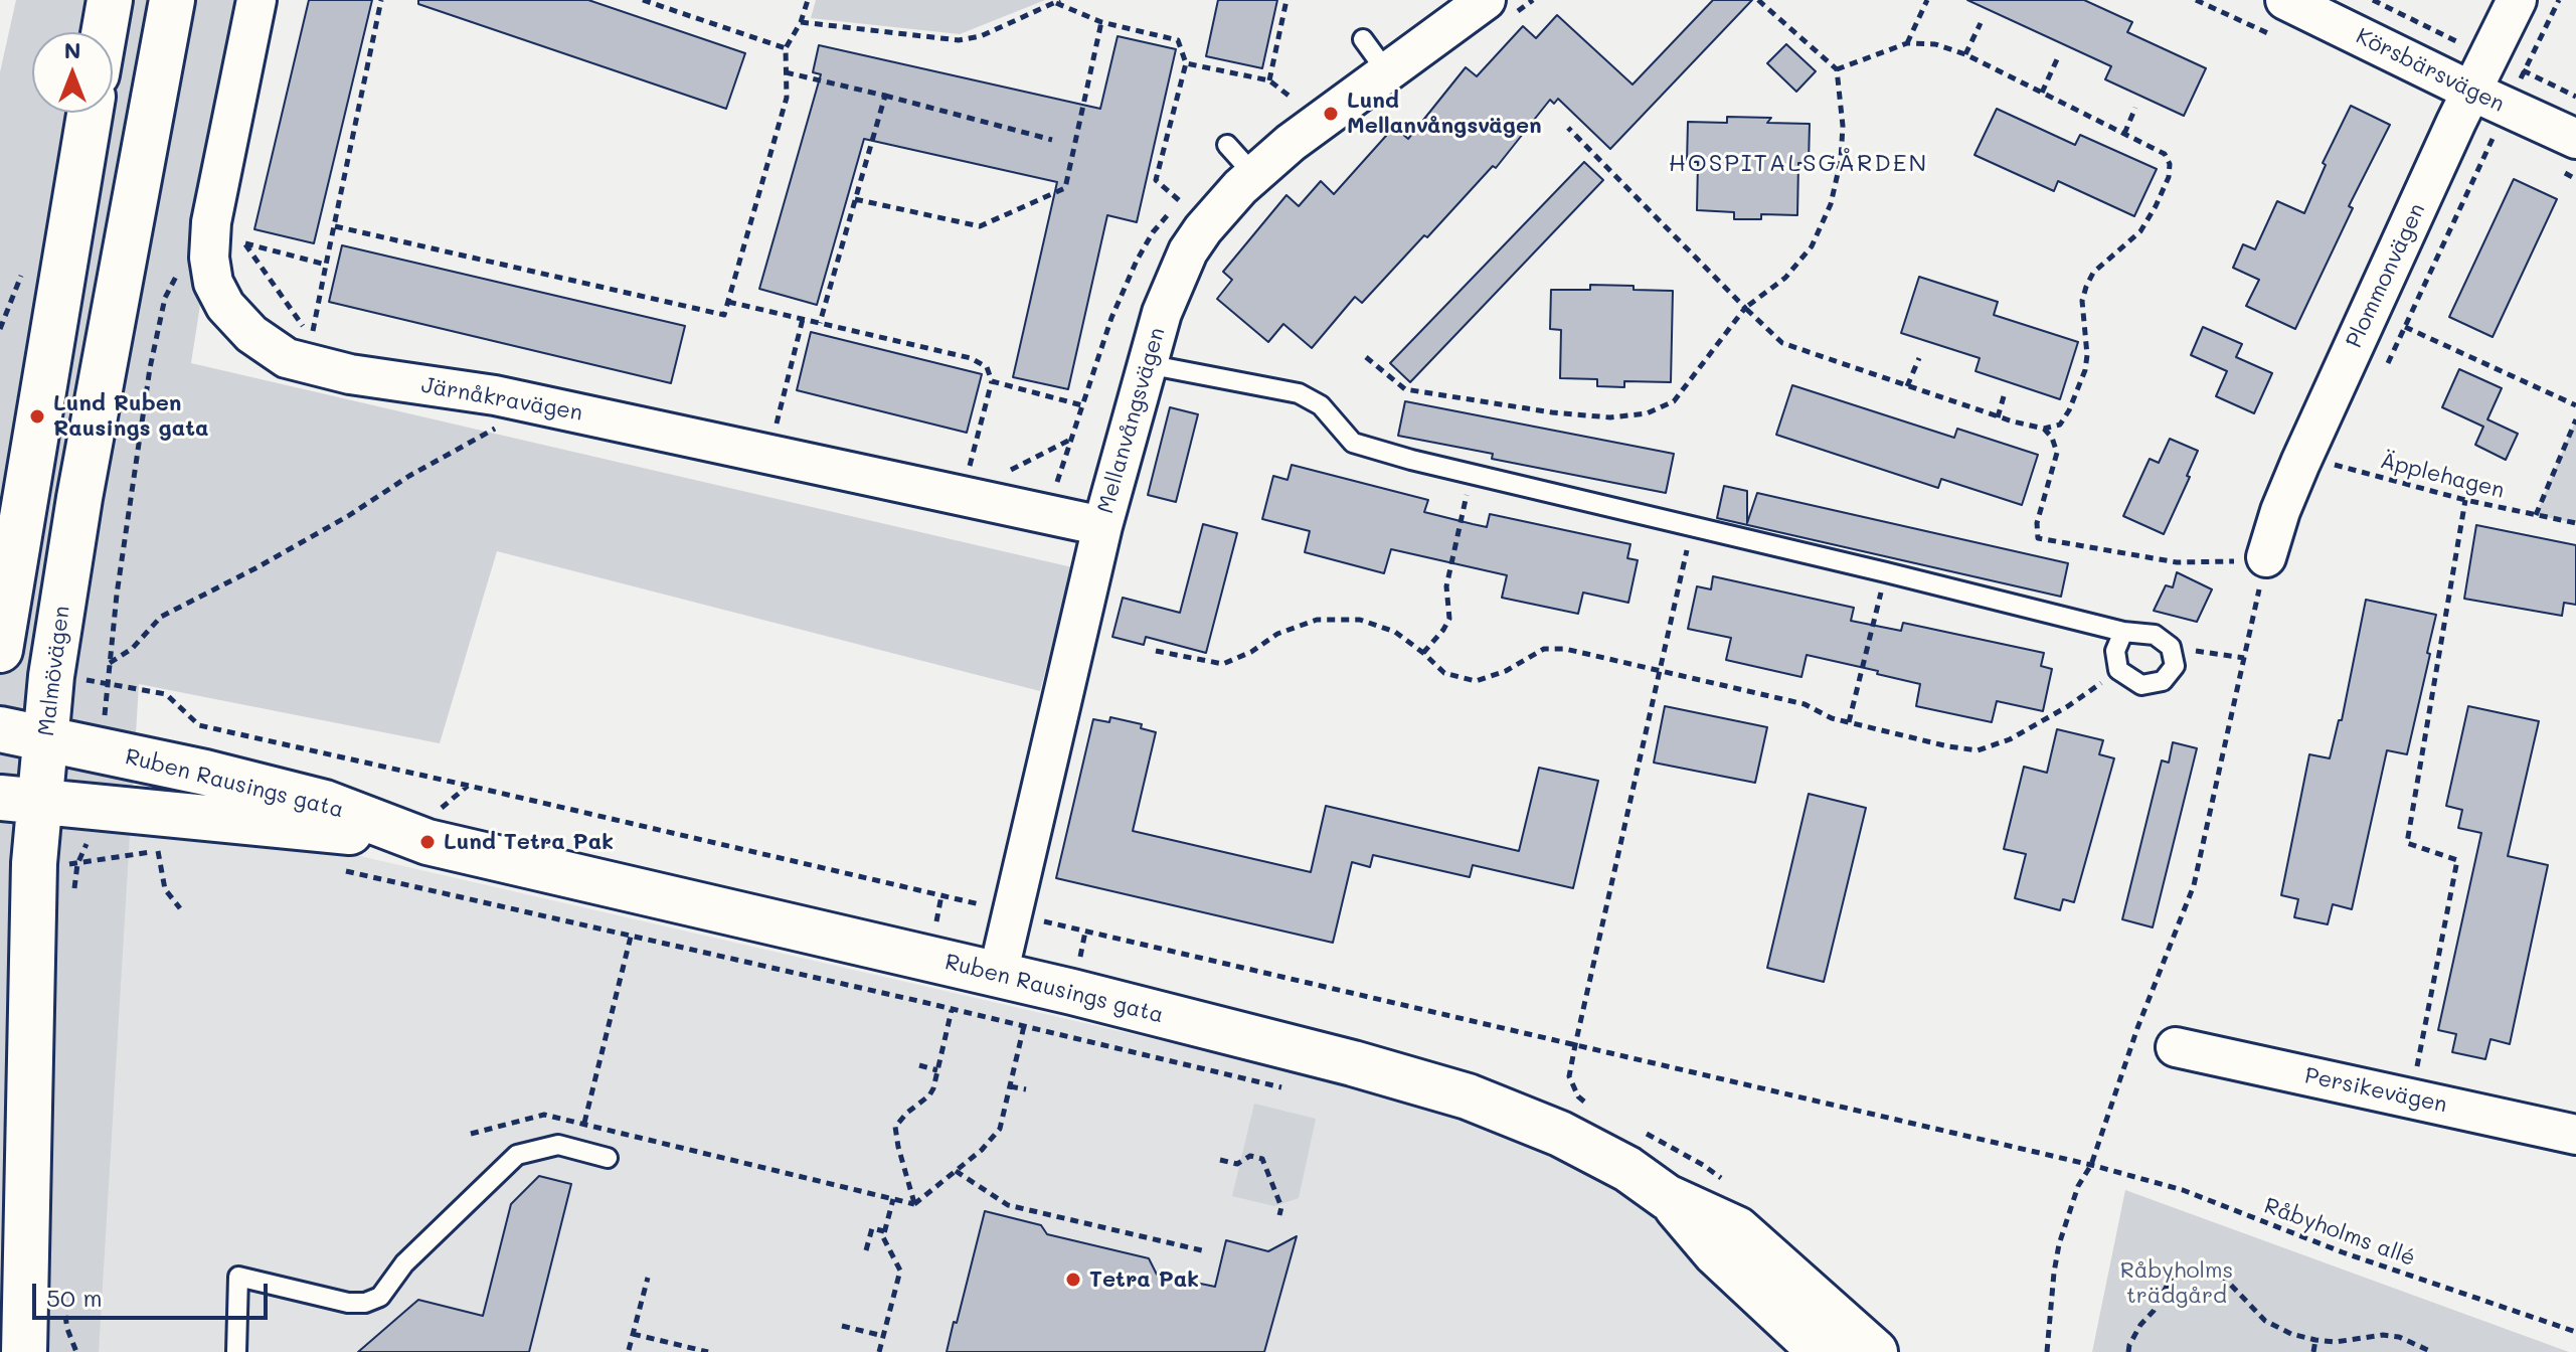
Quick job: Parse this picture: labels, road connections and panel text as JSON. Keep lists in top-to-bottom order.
{
  "streets": {
    "main road": ["Malmövägen", "Ruben Rausings gata"],
    "street": [
      "Körsbärsvägen",
      "Plommonvägen",
      "Järnåkravägen",
      "Mellanvångsvägen",
      "Persikevägen"
    ],
    "path": ["Äpplehagen", "Råbyholms allé"]
  },
  "crossings": [
    ["Körsbärsvägen", "Plommonvägen"],
    ["Plommonvägen", "Äpplehagen"],
    ["Järnåkravägen", "Mellanvångsvägen"],
    ["Mellanvångsvägen", "Ruben Rausings gata"],
    ["Mellanvångsvägen", "Råbyholms allé"],
    ["Malmövägen", "Ruben Rausings gata"]
  ],
  "districts": ["HOSPITALSGÅRDEN"],
  "parks": ["Råbyholms trädgård"],
  "places": [
    "Lund Mellanvångsvägen",
    "Lund Ruben Rausings gata",
    "Lund Tetra Pak",
    "Tetra Pak"
  ],
  "scale_bar": "50 m",
  "north": "top"
}
